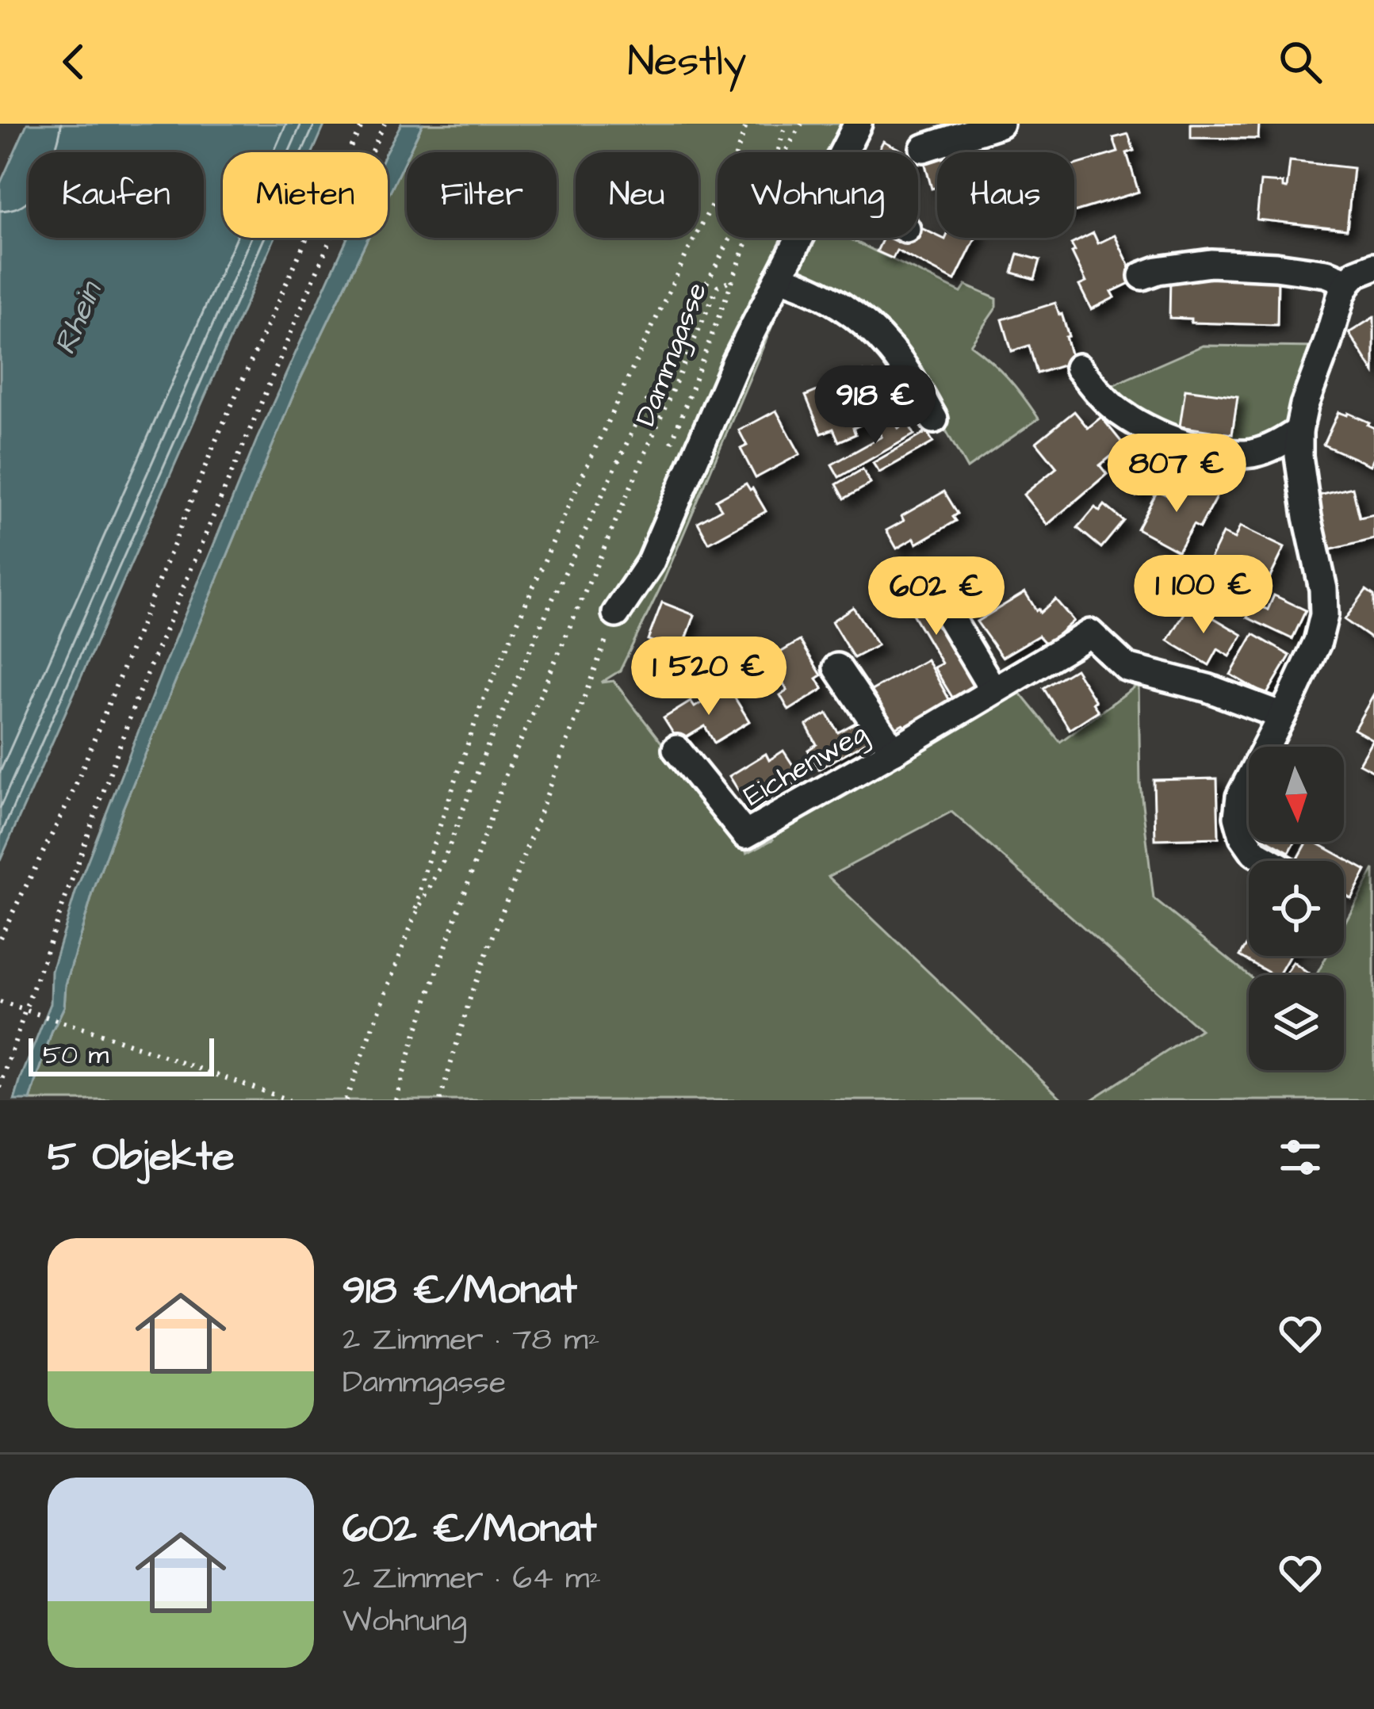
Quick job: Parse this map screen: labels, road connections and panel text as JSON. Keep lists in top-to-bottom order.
{
  "streets": {
    "street": ["Dammgasse", "Eichenweg"]
  },
  "water": ["Rhein"],
  "scale_bar": "50 m",
  "north": "bottom",
  "page": {
    "header": "Nestly",
    "chip": [
      "Kaufen",
      "Mieten",
      "Filter",
      "Neu",
      "Wohnung",
      "Haus"
    ],
    "price": [
      "918 €",
      "807 €",
      "1 100 €",
      "602 €",
      "1 520 €"
    ],
    "scale": "50 m",
    "heading": "5 Objekte",
    "list": [
      {
        "name": "918 €/Monat",
        "note": "2 Zimmer · 78 m² · Dammgasse"
      },
      {
        "name": "602 €/Monat",
        "note": "2 Zimmer · 64 m² · Wohnung"
      }
    ]
  }
}
